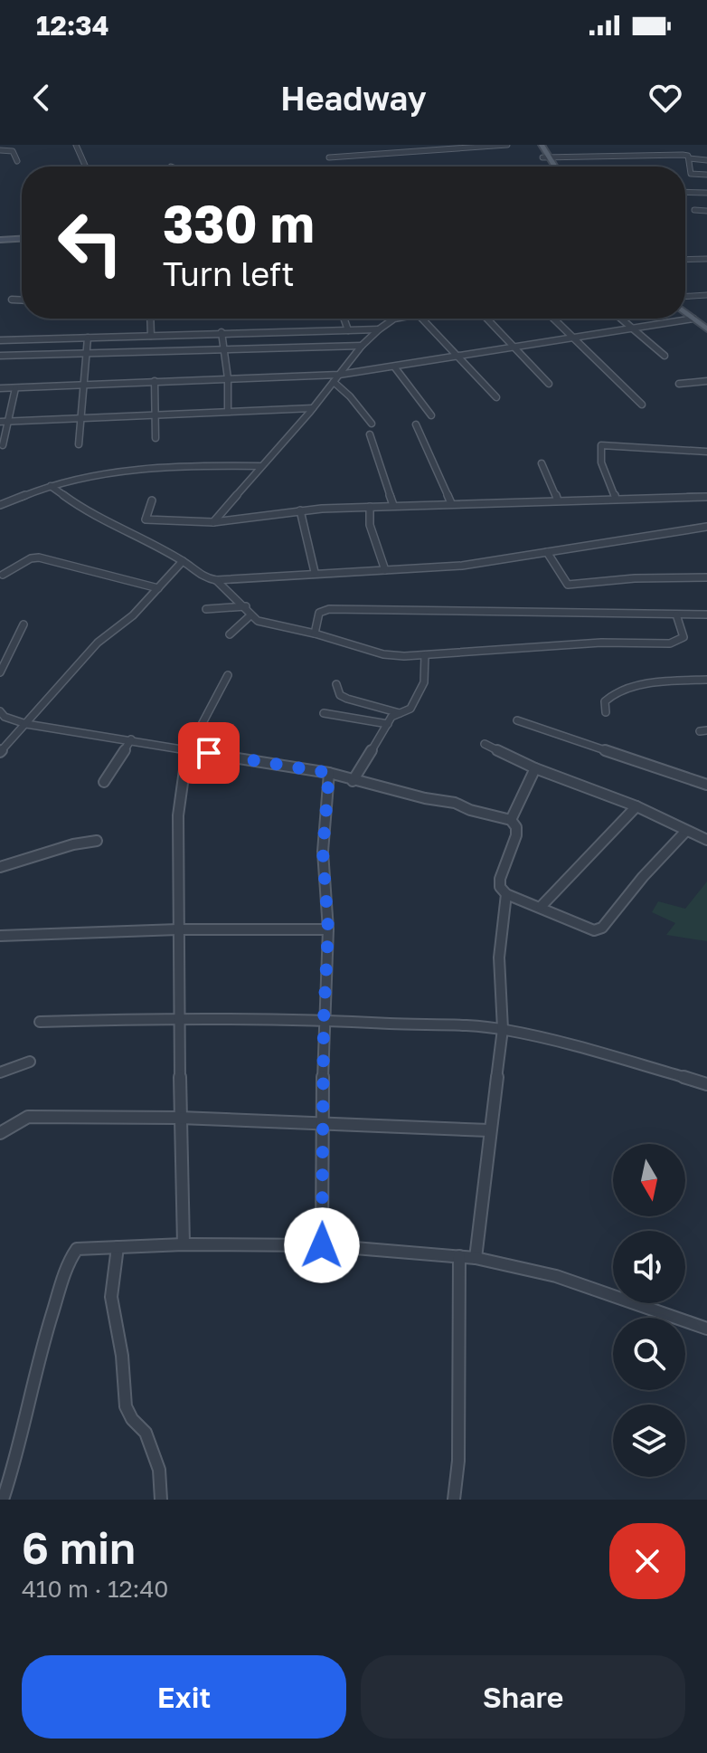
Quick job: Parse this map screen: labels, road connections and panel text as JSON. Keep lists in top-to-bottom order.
{
  "north": "bottom",
  "page": {
    "status": "12:34",
    "header": "Headway",
    "turn": ["330 m", "Turn left"],
    "heading": ["6 min", "410 m · 12:40"],
    "buttons": ["Exit", "Share"]
  }
}
